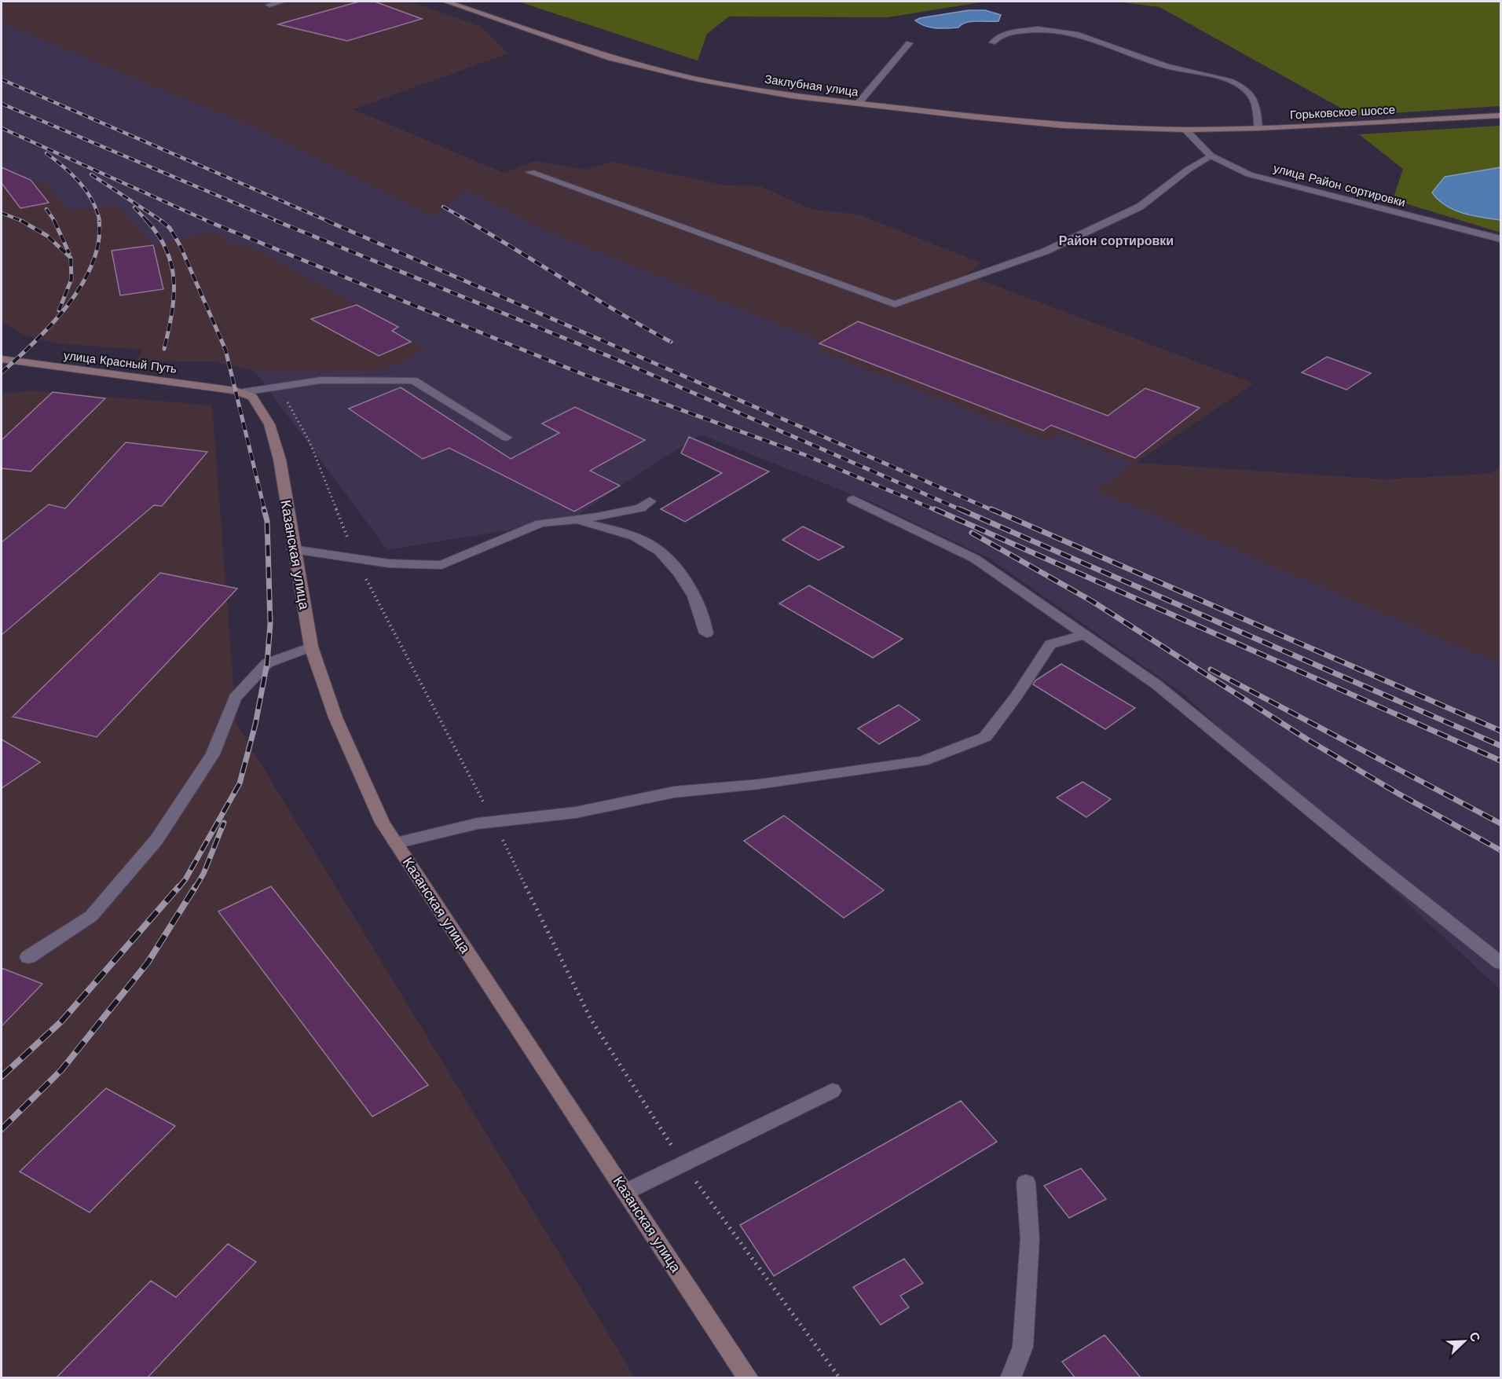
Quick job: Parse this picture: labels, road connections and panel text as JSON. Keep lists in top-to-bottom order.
{
  "streets": {
    "main road": [
      "Заклубная улица",
      "Горьковское шоссе",
      "улица Красный Путь",
      "Казанская улица"
    ],
    "street": ["улица Район сортировки"]
  },
  "crossings": [
    ["Заклубная улица", "Горьковское шоссе"],
    ["Заклубная улица", "улица Район сортировки"],
    ["Горьковское шоссе", "улица Район сортировки"],
    ["улица Красный Путь", "Казанская улица"]
  ],
  "districts": ["Район сортировки"],
  "north": "top right"
}
